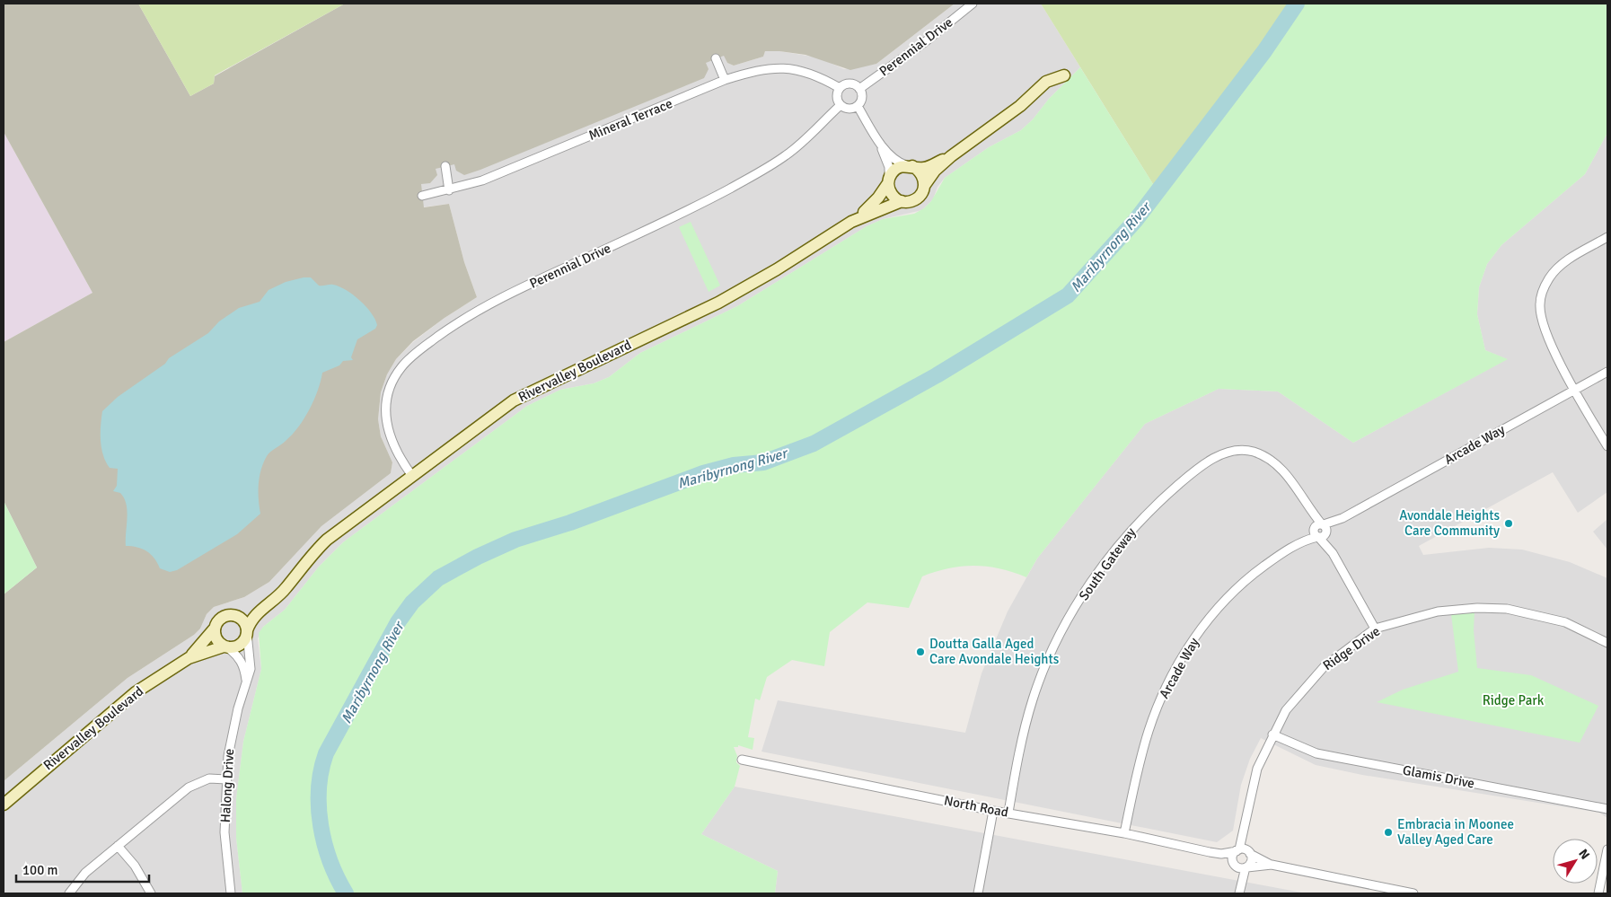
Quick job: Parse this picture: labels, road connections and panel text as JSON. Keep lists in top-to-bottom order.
{
  "streets": {
    "street": [
      "Perennial Drive",
      "Mineral Terrace",
      "Rivervalley Boulevard",
      "Arcade Way",
      "South Gateway",
      "Ridge Drive",
      "Glamis Drive",
      "Halong Drive",
      "North Road"
    ]
  },
  "crossings": [
    ["Perennial Drive", "Mineral Terrace"],
    ["Perennial Drive", "Rivervalley Boulevard"],
    ["Rivervalley Boulevard", "Halong Drive"],
    ["Arcade Way", "South Gateway"],
    ["Arcade Way", "North Road"],
    ["South Gateway", "Ridge Drive"],
    ["South Gateway", "North Road"],
    ["Ridge Drive", "Glamis Drive"],
    ["Ridge Drive", "North Road"]
  ],
  "water": ["Maribyrnong River"],
  "parks": ["Ridge Park"],
  "places": ["Avondale Heights Care Community", "Doutta Galla Aged Care Avondale Heights", "Embracia in Moonee Valley Aged Care"],
  "scale_bar": "100 m",
  "north": "top right"
}
